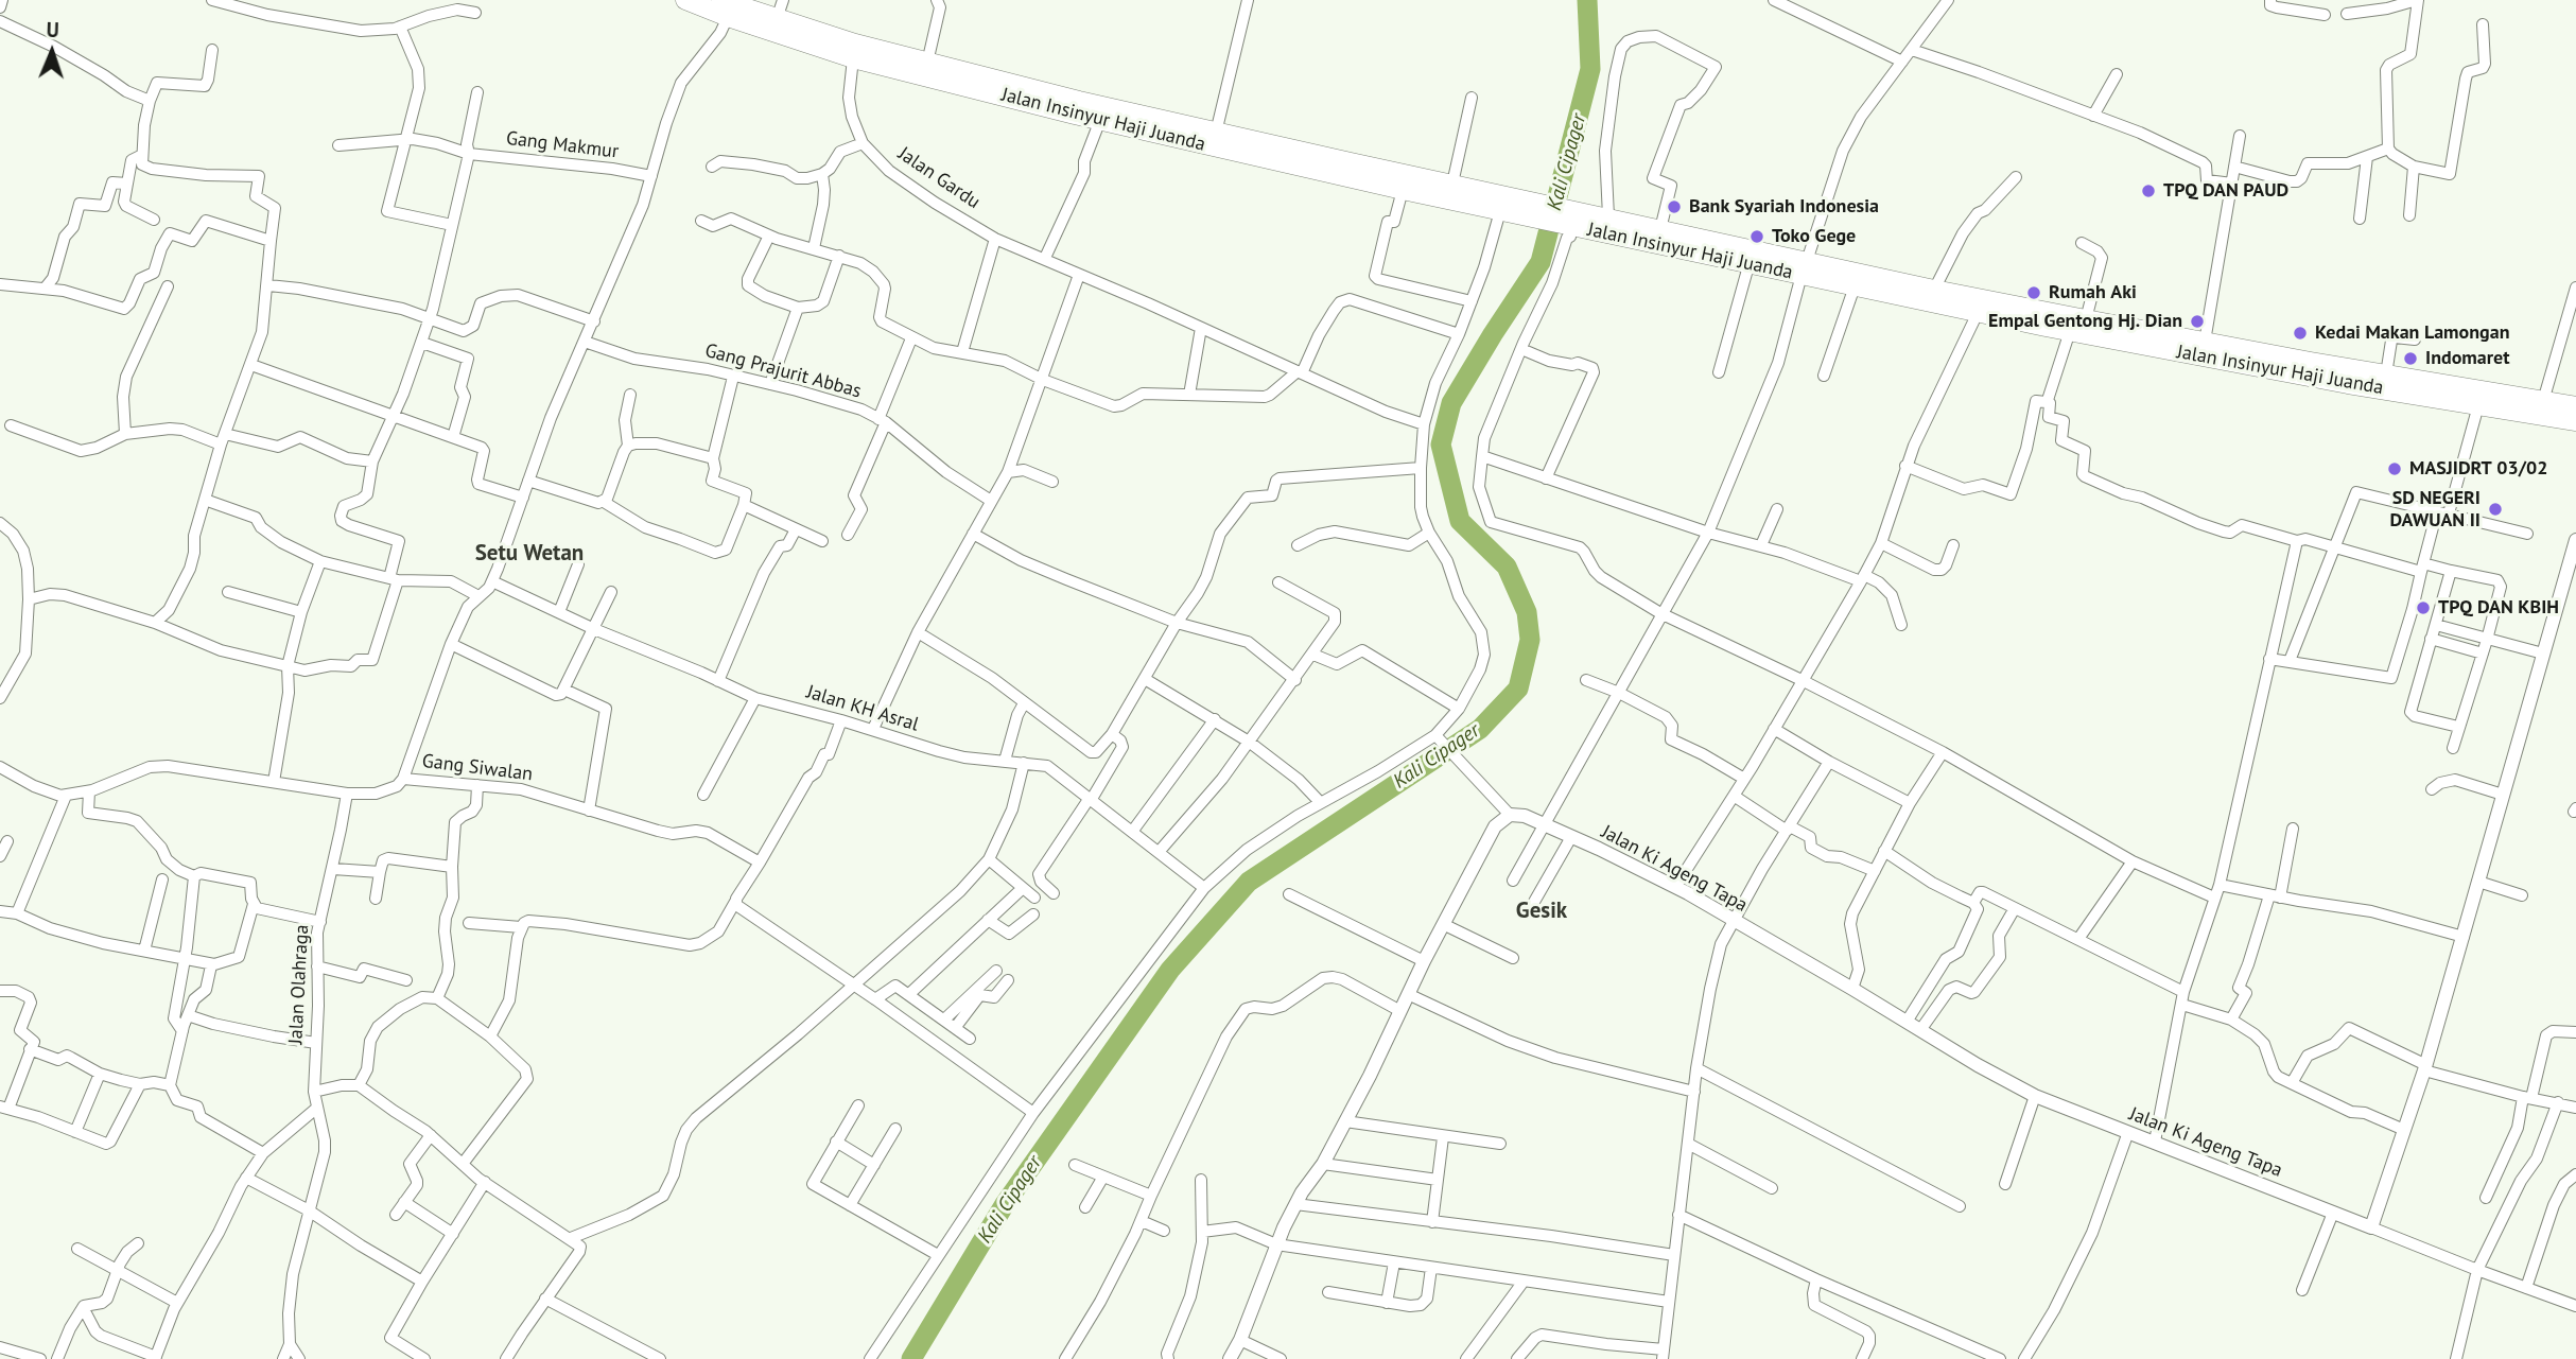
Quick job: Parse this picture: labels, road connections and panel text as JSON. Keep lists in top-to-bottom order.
{
  "streets": {
    "highway": ["Jalan Insinyur Haji Juanda"],
    "street": [
      "Gang Makmur",
      "Jalan Gardu",
      "Gang Prajurit Abbas",
      "Jalan KH Asral",
      "Gang Siwalan",
      "Jalan Ki Ageng Tapa",
      "Jalan Olahraga"
    ]
  },
  "crossings": [
    ["Jalan Insinyur Haji Juanda", "Jalan Gardu"]
  ],
  "districts": ["Setu Wetan", "Gesik"],
  "water": ["Kali Cipager"],
  "places": [
    "TPQ DAN PAUD",
    "Bank Syariah Indonesia",
    "Toko Gege",
    "Rumah Aki",
    "Empal Gentong Hj. Dian",
    "Kedai Makan Lamongan",
    "Indomaret",
    "MASJIDRT 03/02",
    "SD NEGERI DAWUAN II",
    "TPQ DAN KBIH"
  ],
  "north": "top"
}
